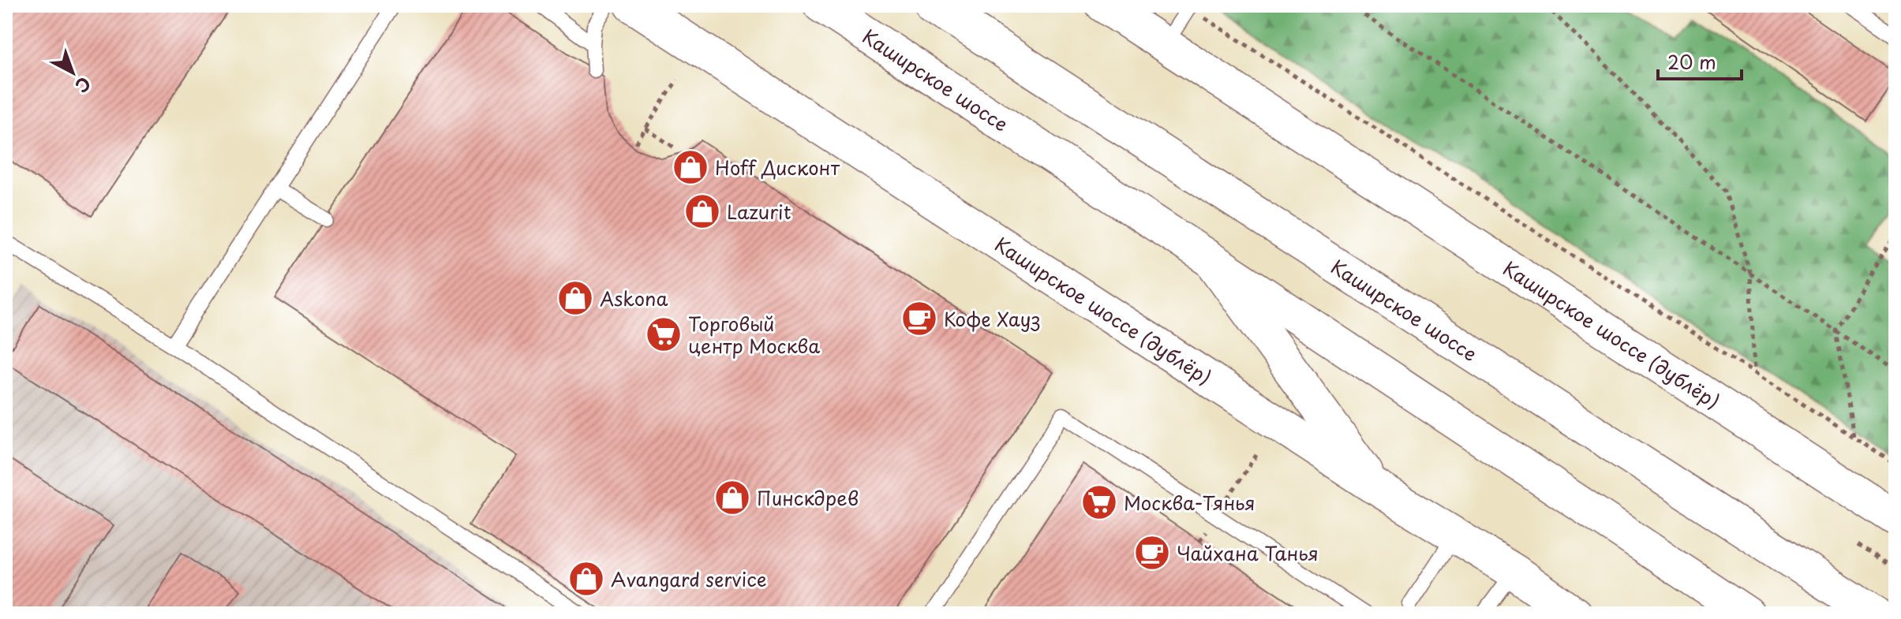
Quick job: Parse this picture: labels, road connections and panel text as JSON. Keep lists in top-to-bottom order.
{
  "streets": {
    "main road": ["Каширское шоссе", "Каширское шоссе (дублёр)"]
  },
  "places": {
    "shop": [
      "Hoff Дисконт",
      "Lazurit",
      "Askona",
      "Пинскдрев",
      "Avangard service"
    ],
    "cafe": ["Кофе Хауз", "Чайхана Танья"],
    "supermarket": ["Торговый центр Москва", "Москва-Тянья"]
  },
  "scale_bar": "20 m",
  "north": "bottom right"
}
